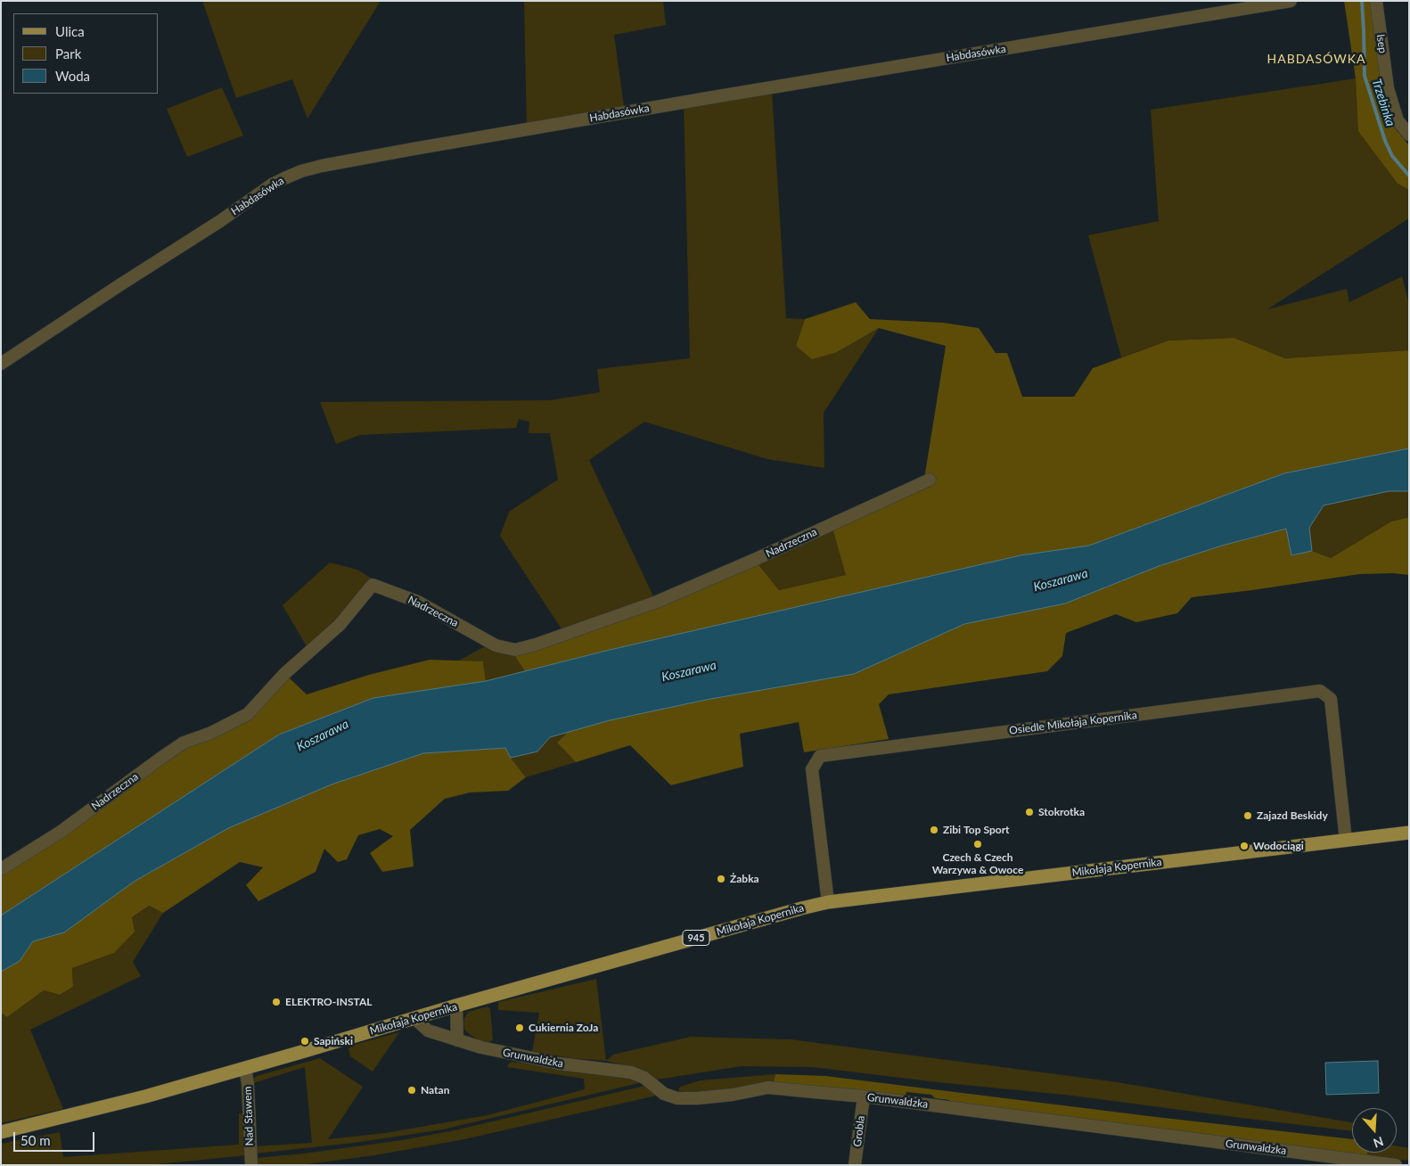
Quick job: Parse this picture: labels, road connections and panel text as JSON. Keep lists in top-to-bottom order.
{
  "streets": {
    "main road": ["Mikołaja Kopernika", "945"],
    "street": [
      "Isep",
      "Habdasówka",
      "Nadrzeczna",
      "Osiedle Mikołaja Kopernika",
      "Grunwaldzka",
      "Nad Stawem",
      "Grobla"
    ]
  },
  "crossings": [
    ["Osiedle Mikołaja Kopernika", "Mikołaja Kopernika"],
    ["Mikołaja Kopernika", "Grunwaldzka"],
    ["Mikołaja Kopernika", "Nad Stawem"],
    ["Grunwaldzka", "Grobla"]
  ],
  "districts": ["HABDASÓWKA"],
  "water": ["Trzebinka", "Koszarawa"],
  "places": [
    "Stokrotka",
    "Zajazd Beskidy",
    "Zibi Top Sport",
    "Czech & Czech Warzywa & Owoce",
    "Wodociągi",
    "Żabka",
    "ELEKTRO-INSTAL",
    "Cukiernia ZoJa",
    "Sapiński",
    "Natan"
  ],
  "legend": ["Ulica", "Park", "Woda"],
  "scale_bar": "50 m",
  "north": "bottom"
}
